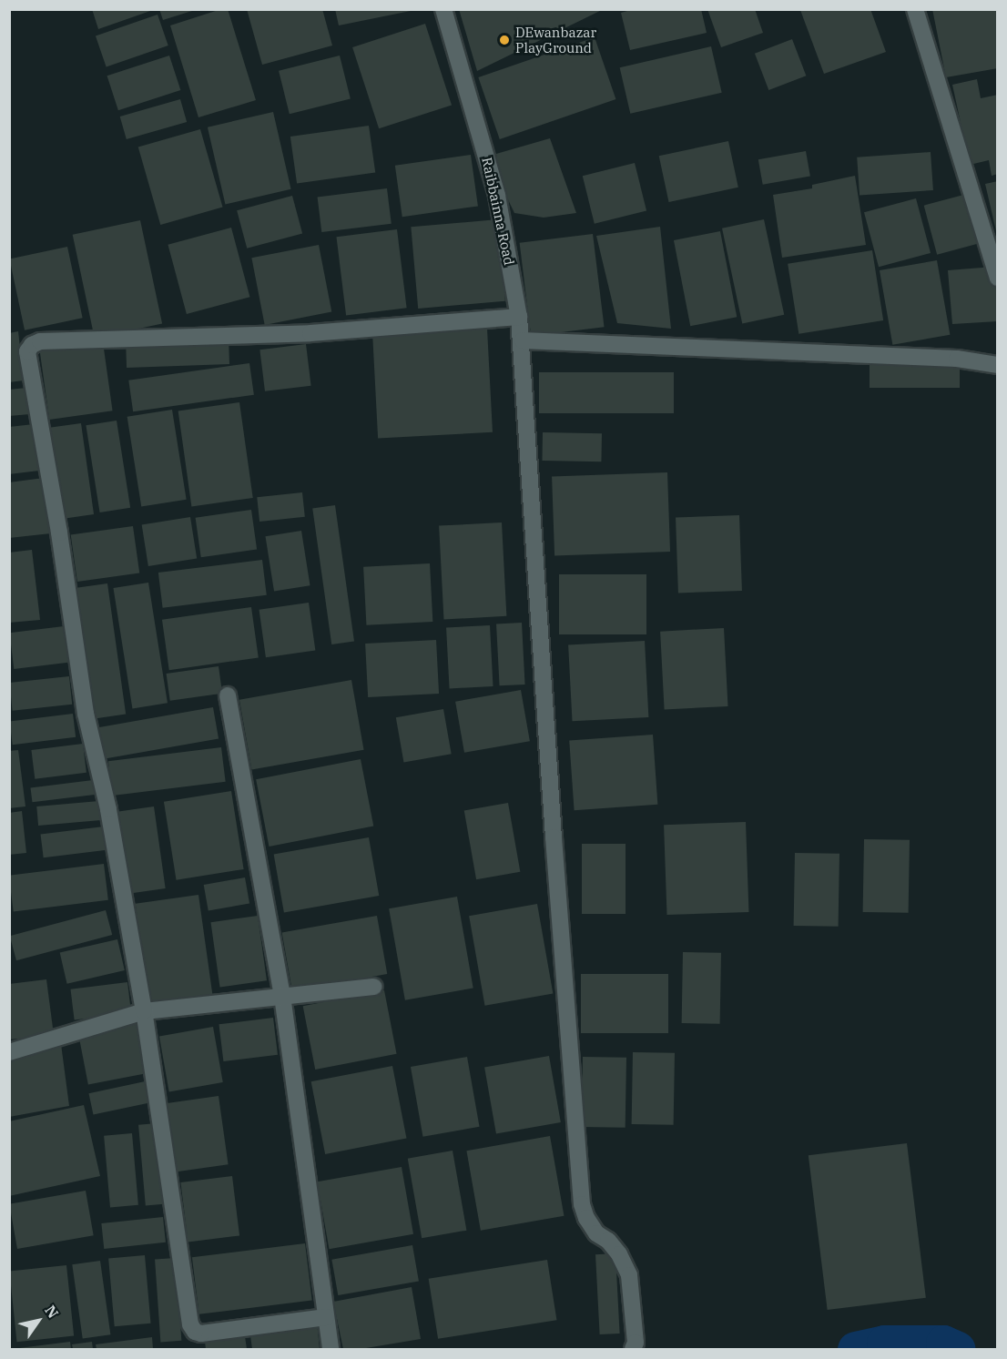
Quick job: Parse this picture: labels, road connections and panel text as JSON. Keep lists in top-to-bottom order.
{
  "streets": {
    "street": ["Raibbainna Road"]
  },
  "places": ["DEwanbazar PlayGround"],
  "north": "top right"
}
